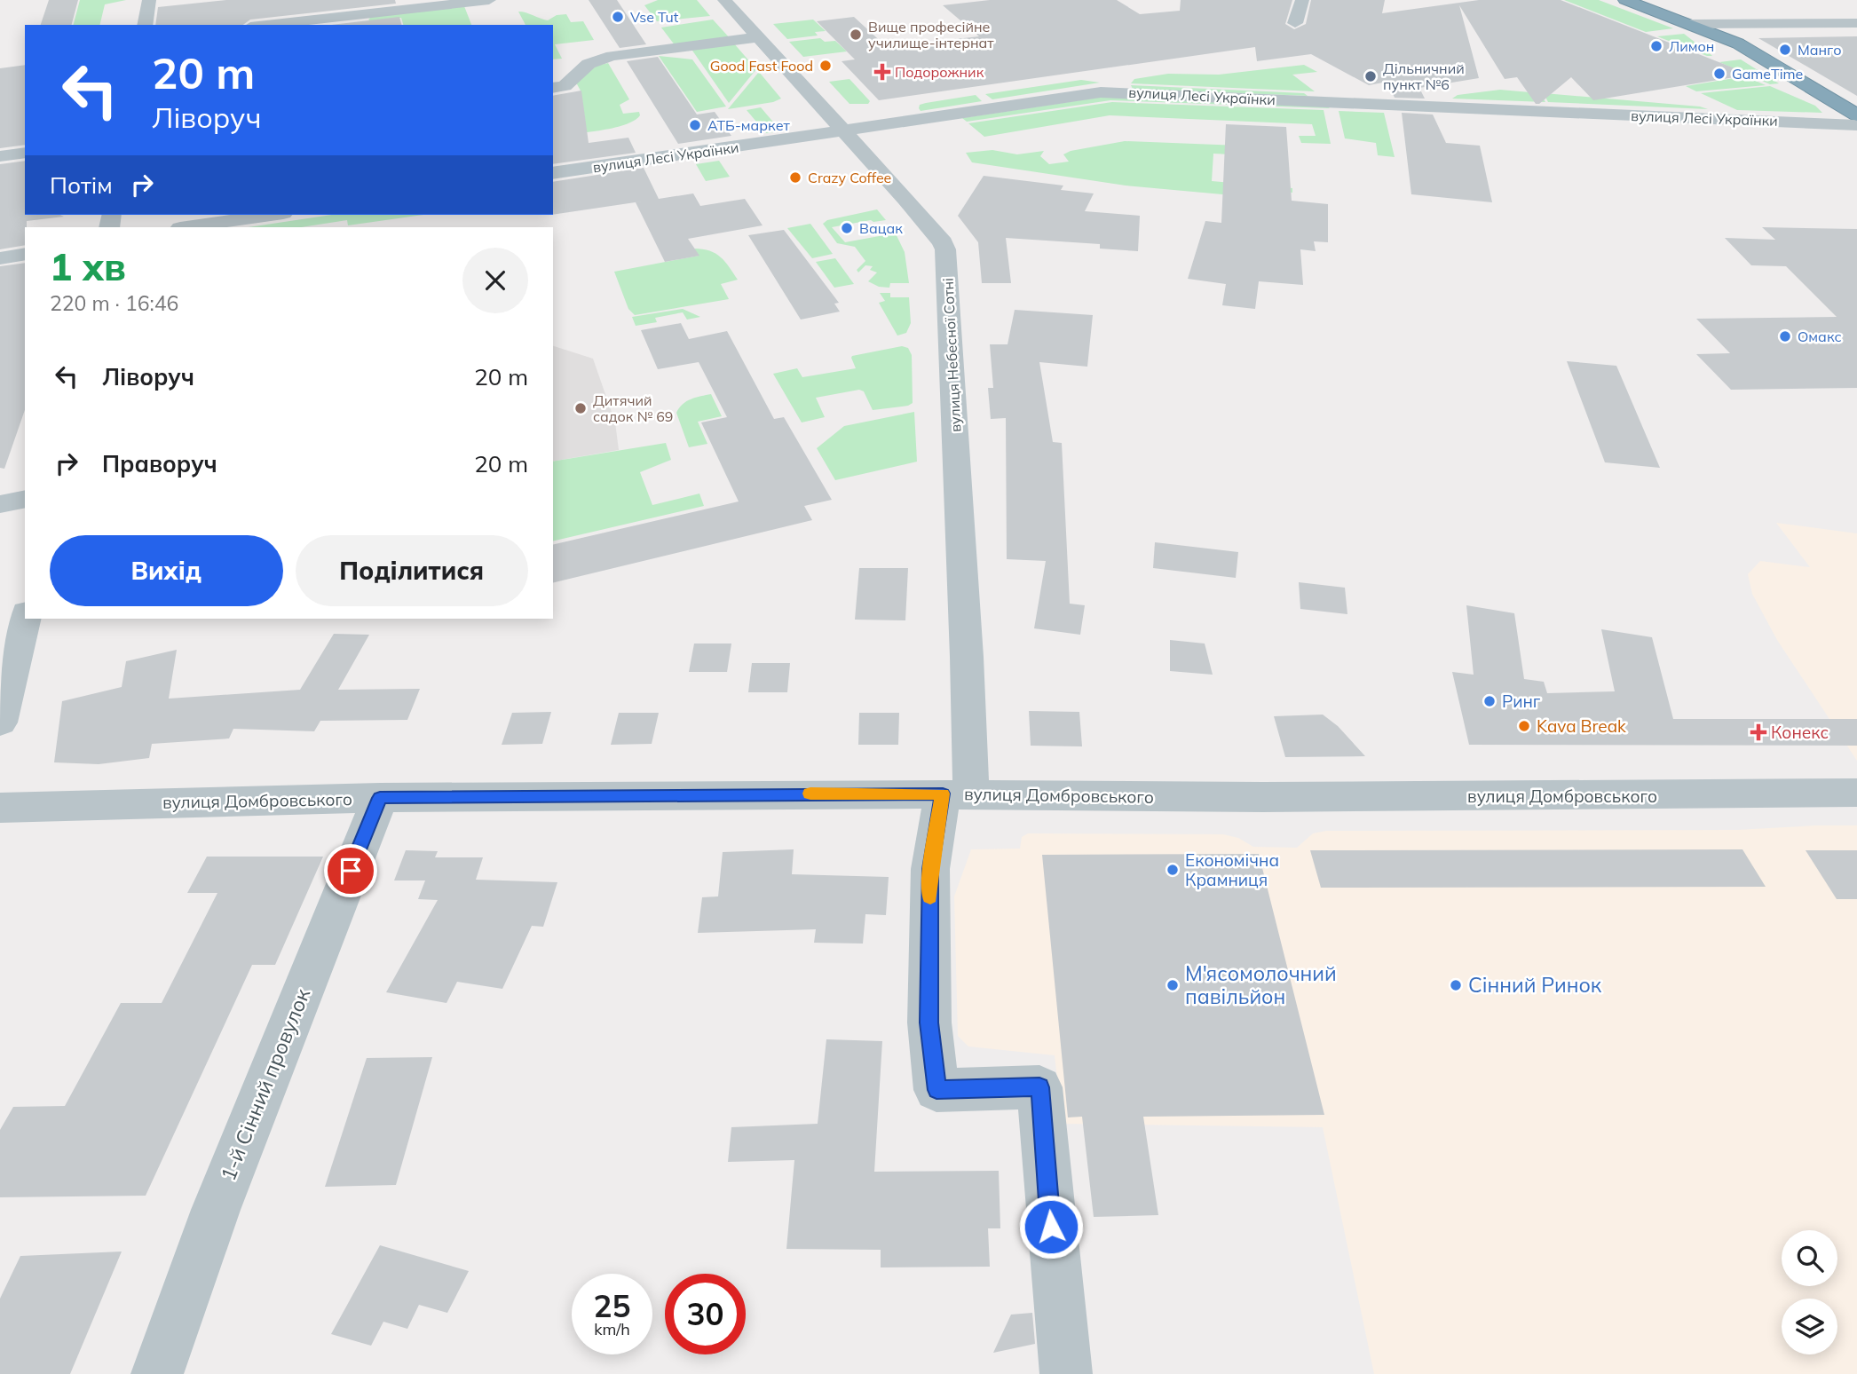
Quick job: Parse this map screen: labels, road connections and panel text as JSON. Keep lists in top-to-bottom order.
{
  "streets": {
    "street": [
      "вулиця Лесі Українки",
      "вулиця Небесної Сотні",
      "вулиця Домбровського",
      "1-й Сінний провулок"
    ]
  },
  "crossings": [
    ["вулиця Лесі Українки", "вулиця Небесної Сотні"],
    ["вулиця Небесної Сотні", "вулиця Домбровського"],
    ["вулиця Домбровського", "1-й Сінний провулок"]
  ],
  "places": {
    "other": [
      "Vse Tut",
      "Вище професійне училище-інтернат",
      "Лимон",
      "Манго",
      "Good Fast Food",
      "GameTime",
      "Дільничний пункт №6",
      "АТБ-маркет",
      "Crazy Coffee",
      "Вацак",
      "Омакс",
      "Дитячий садок № 69",
      "Ринг",
      "Kava Break",
      "Економічна Крамниця",
      "М'ясомолочний павільйон",
      "Сінний Ринок"
    ],
    "health": ["Подорожник", "Конекс"]
  },
  "page": {
    "turn": ["20 m", "Ліворуч"],
    "then": "Потім",
    "heading": ["1 хв", "220 m · 16:46"],
    "list": [
      {
        "name": "Ліворуч",
        "value": "20 m"
      },
      {
        "name": "Праворуч",
        "value": "20 m"
      }
    ],
    "buttons": ["Вихід", "Поділитися"],
    "speed": "25 km/h",
    "limit": "30"
  }
}
